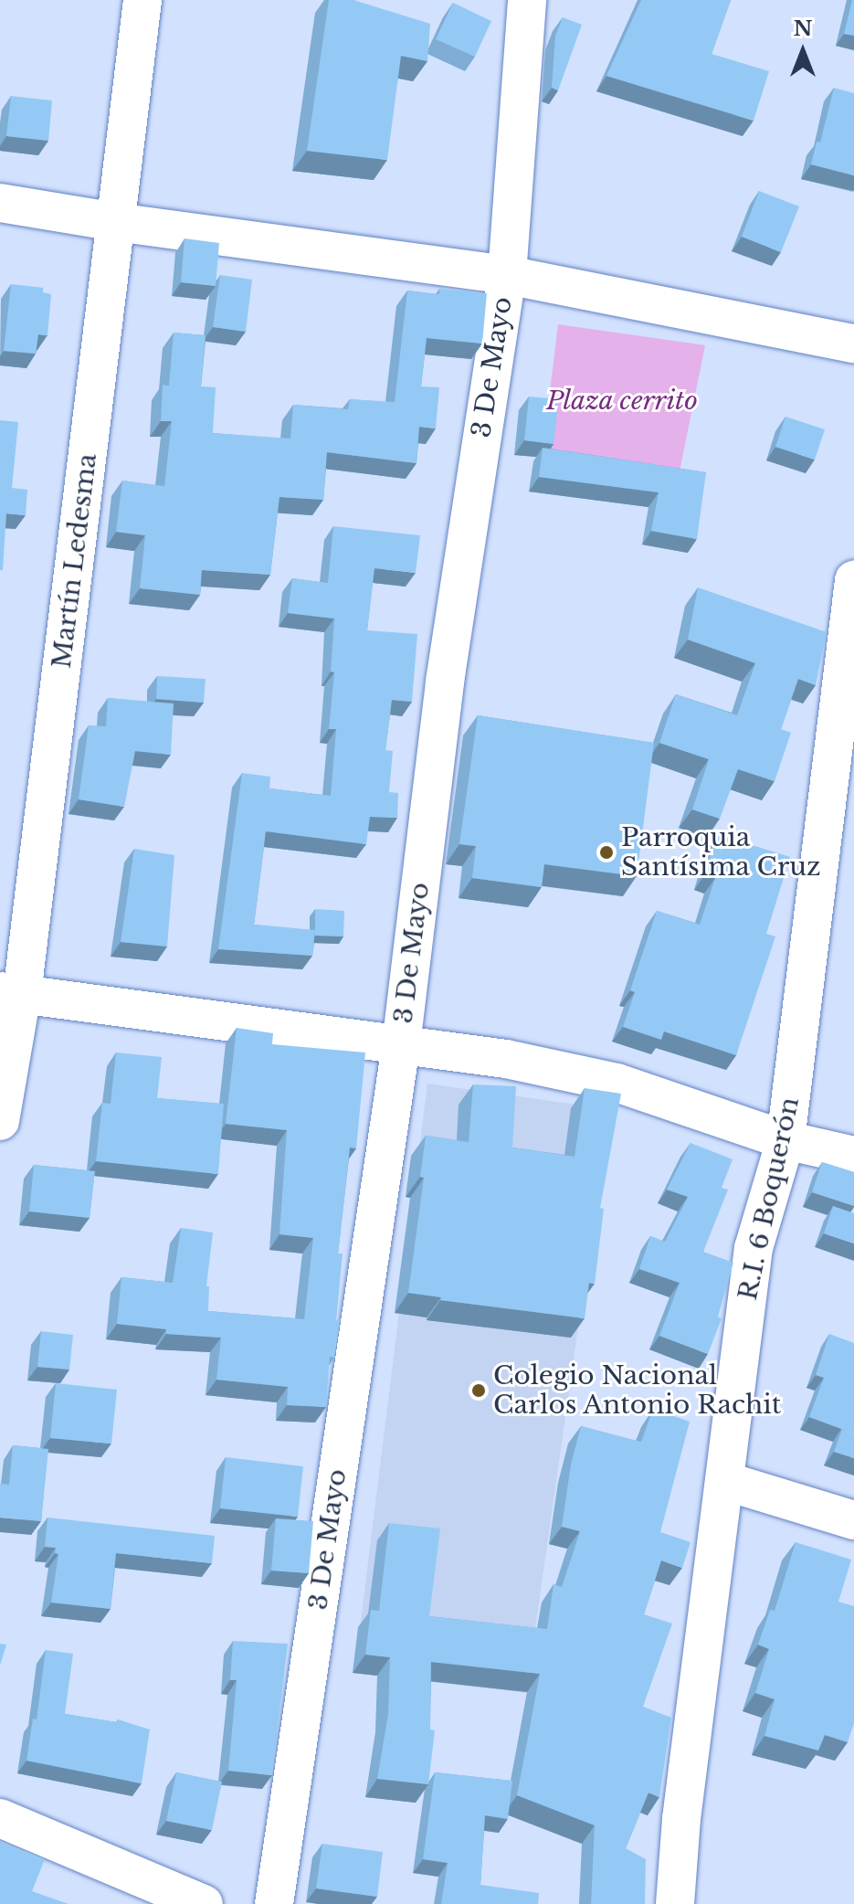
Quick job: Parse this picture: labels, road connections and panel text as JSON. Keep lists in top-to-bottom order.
{
  "streets": {
    "street": ["3 De Mayo", "Martín Ledesma", "R.I. 6 Boquerón"]
  },
  "parks": ["Plaza cerrito"],
  "places": ["Parroquia Santísima Cruz", "Colegio Nacional Carlos Antonio Rachit"],
  "north": "top"
}
